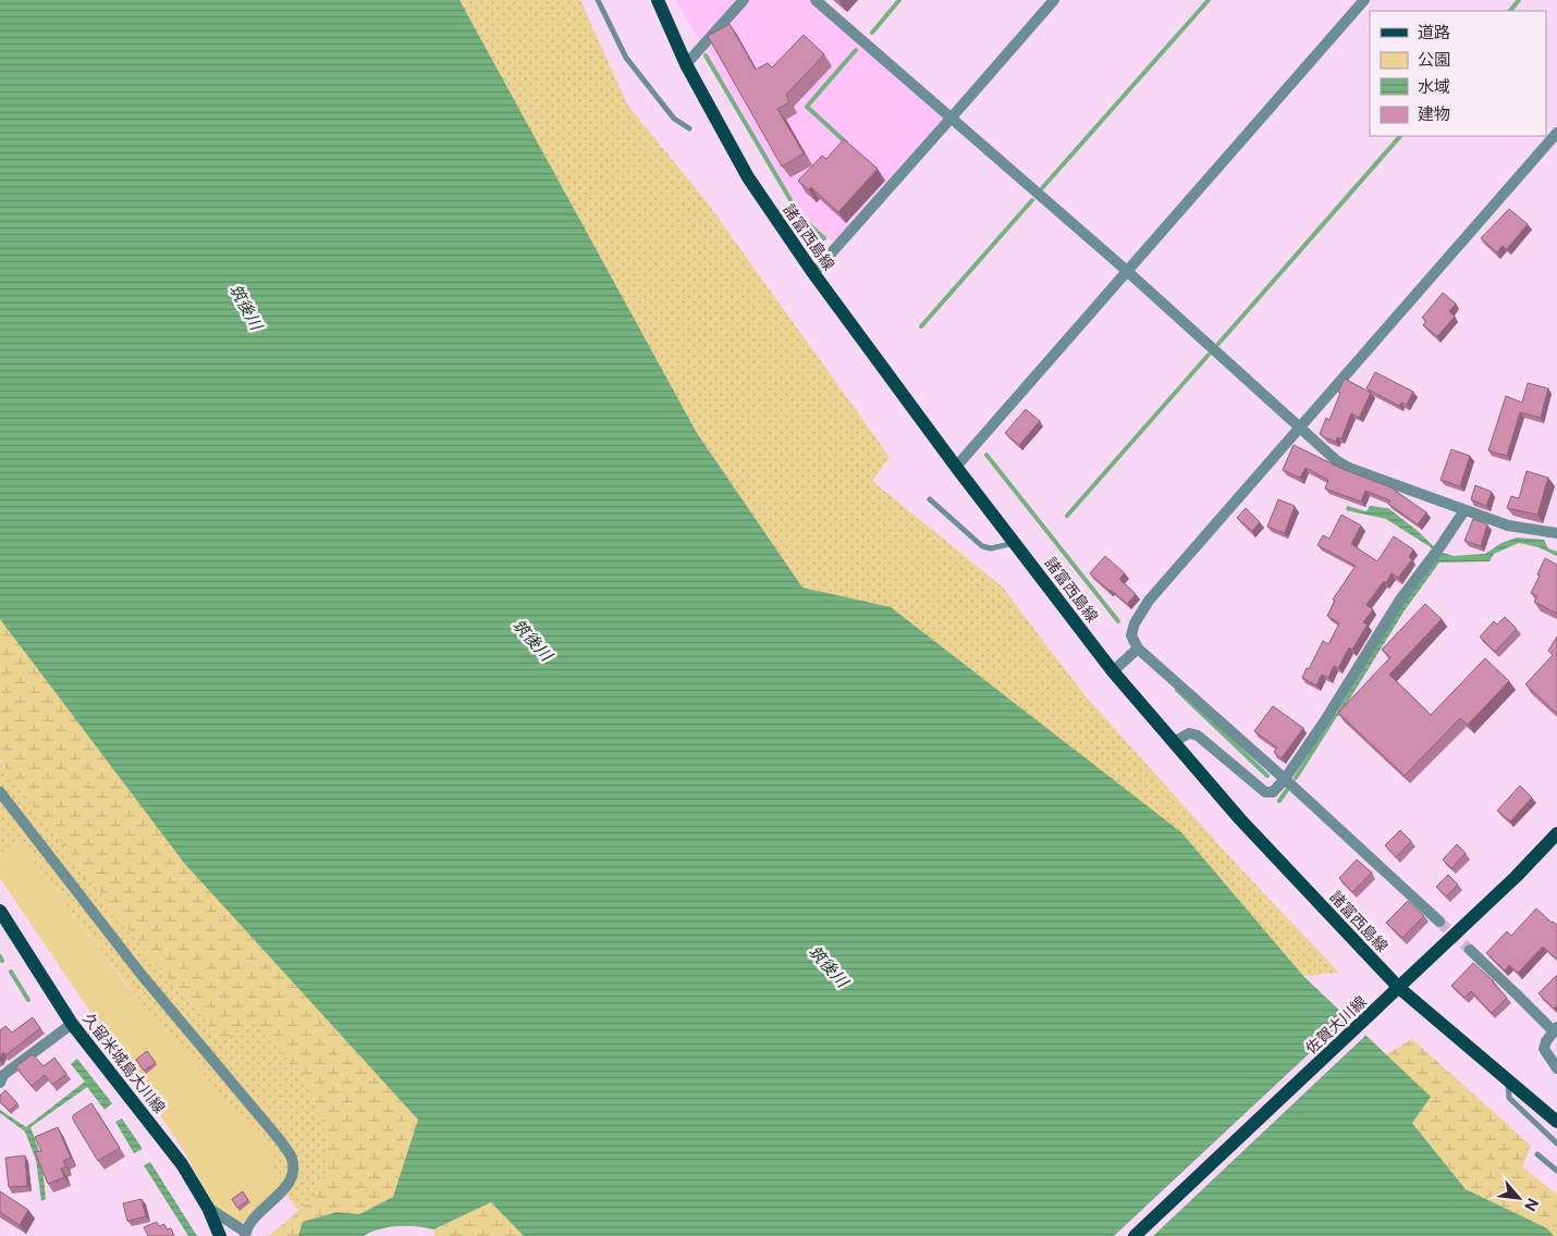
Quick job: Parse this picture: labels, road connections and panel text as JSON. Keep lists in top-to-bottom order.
{
  "streets": {
    "main road": ["諸富西島線", "佐賀大川線", "久留米城島大川線"]
  },
  "crossings": [
    ["諸富西島線", "佐賀大川線"]
  ],
  "water": ["筑後川"],
  "legend": [
    "道路",
    "公園",
    "水域",
    "建物"
  ],
  "north": "bottom right"
}
